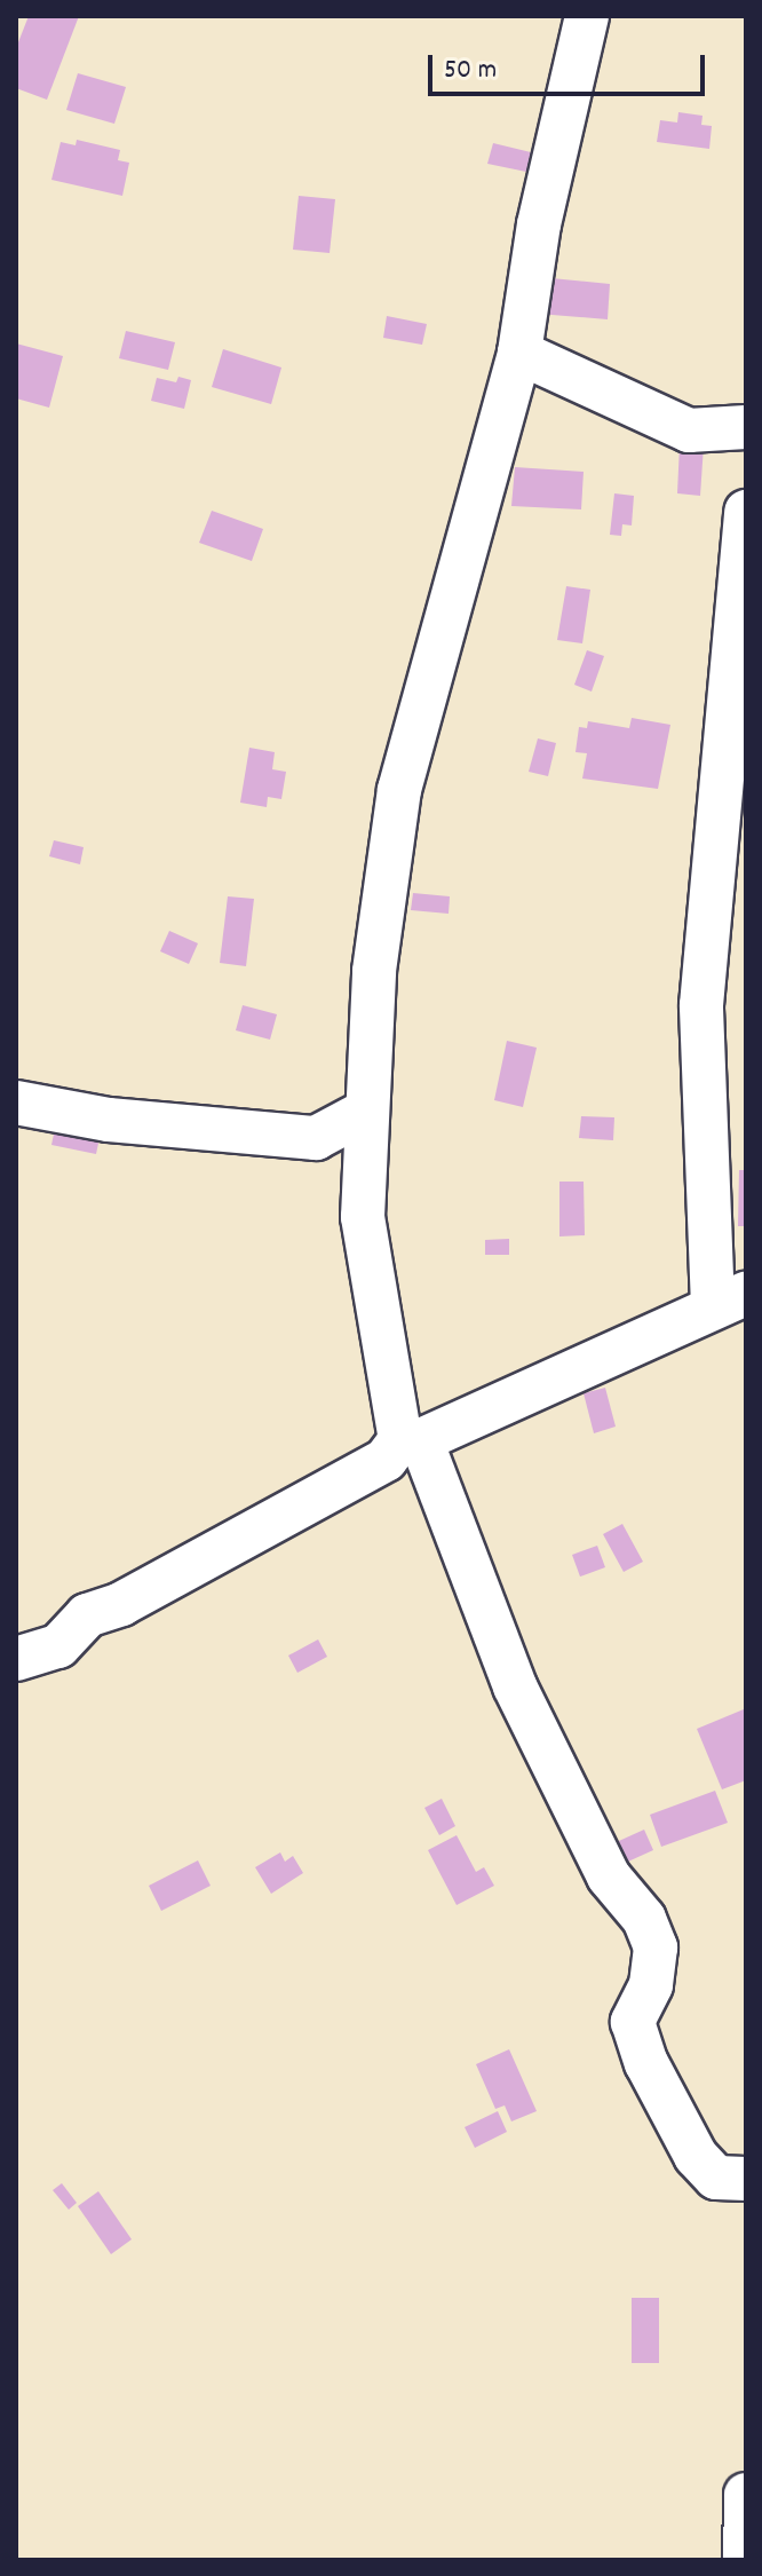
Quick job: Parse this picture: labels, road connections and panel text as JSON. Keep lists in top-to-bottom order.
{
  "scale_bar": "50 m"
}
